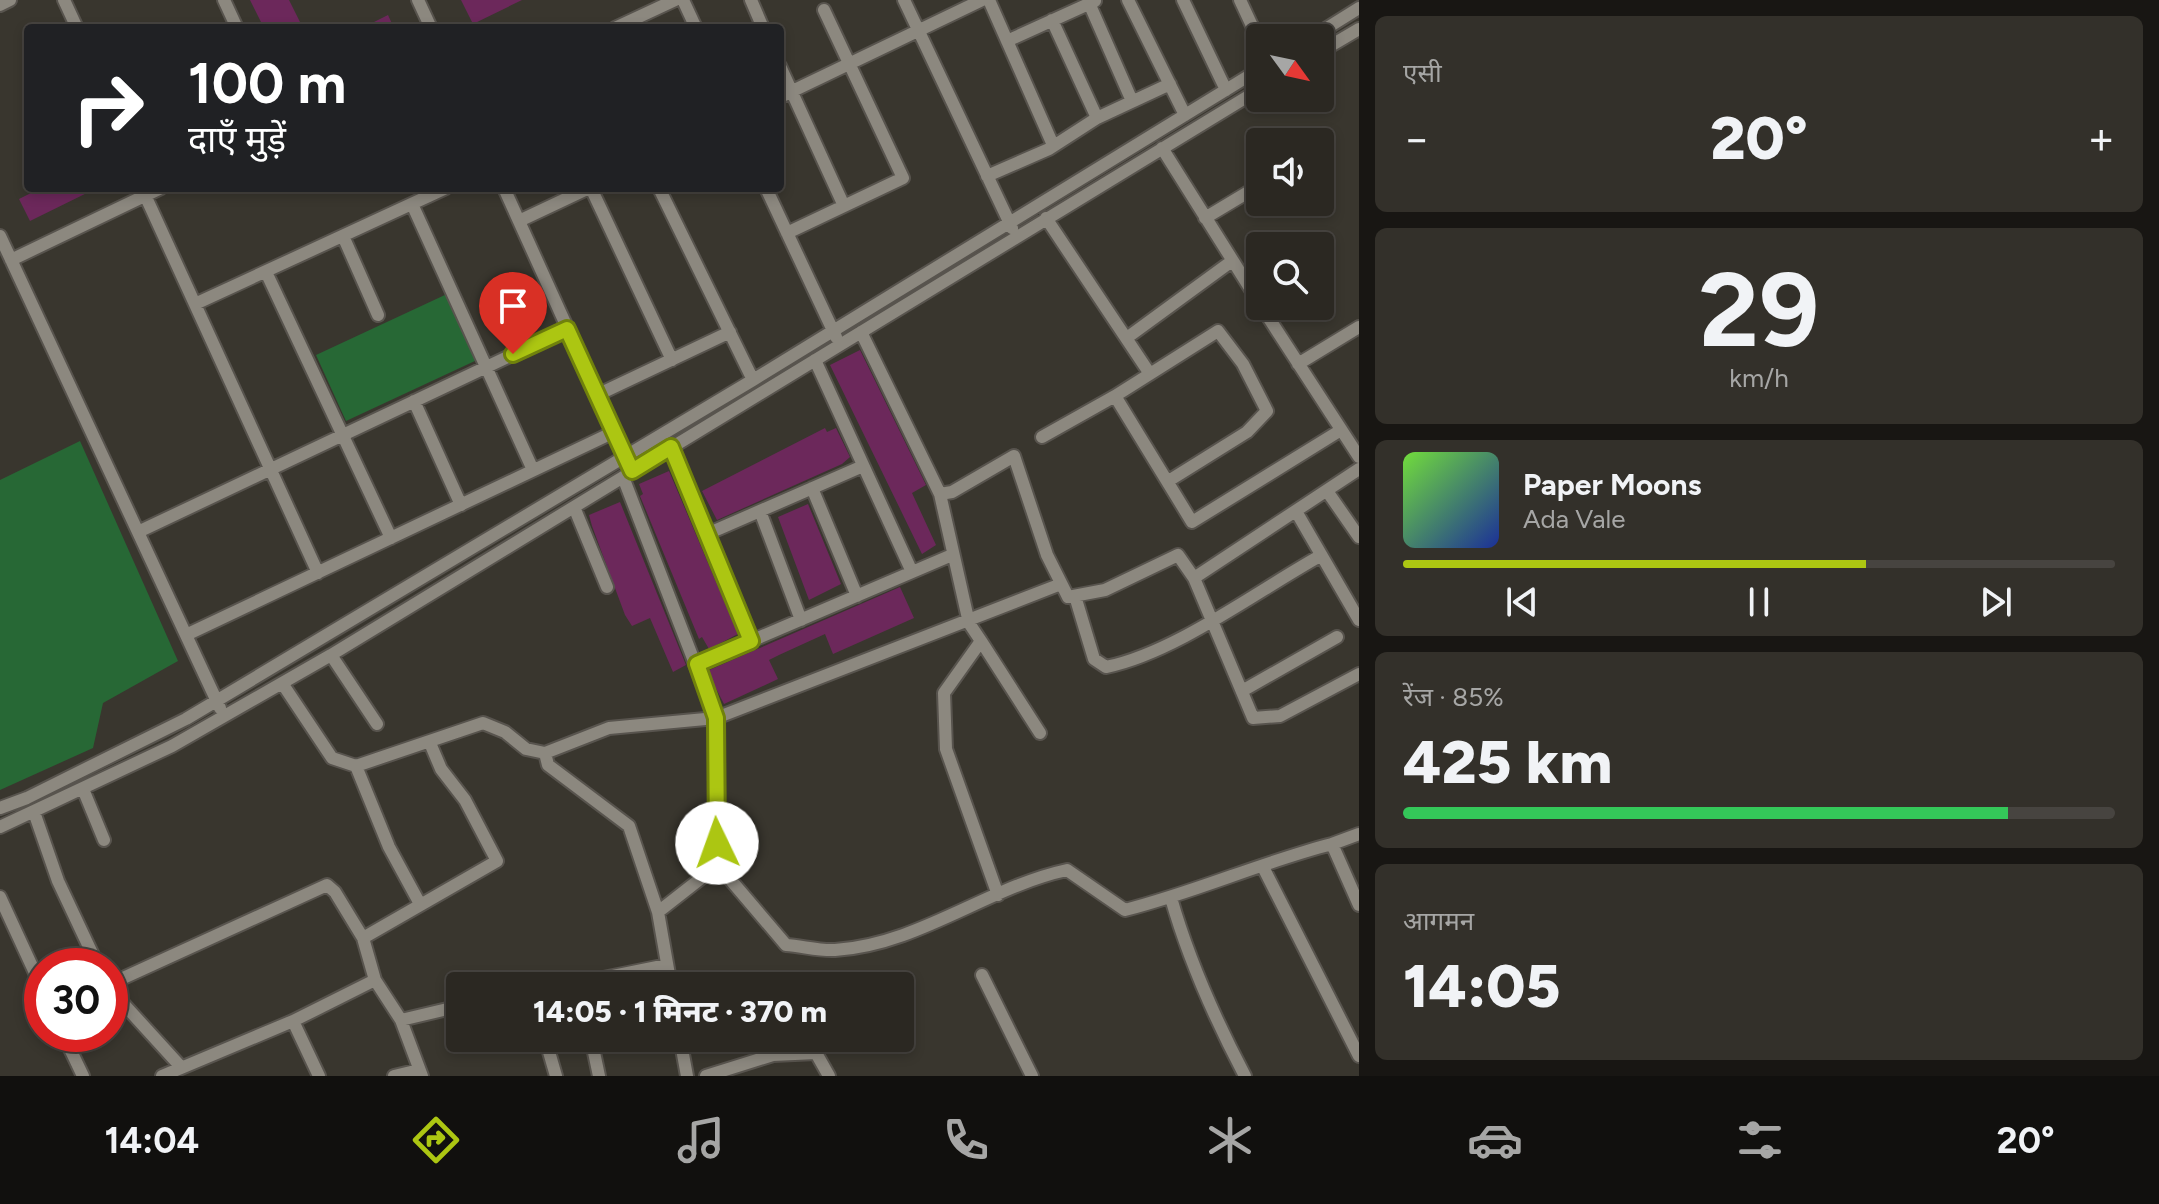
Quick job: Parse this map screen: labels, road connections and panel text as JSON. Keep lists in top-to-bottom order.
{
  "north": "bottom right",
  "page": {
    "tile": [
      "एसी",
      ["29", "km/h"],
      ["रेंज · 85%", "425 km"],
      ["आगमन", "14:05"]
    ],
    "turn": ["100 m", "दाएँ मुड़ें"],
    "heat": ["−", "20°", "+"],
    "song": ["Paper Moons", "Ada Vale"],
    "limit": "30",
    "trip": "14:05 · 1 मिनट · 370 m",
    "tabs": ["14:04", "20°"]
  }
}
